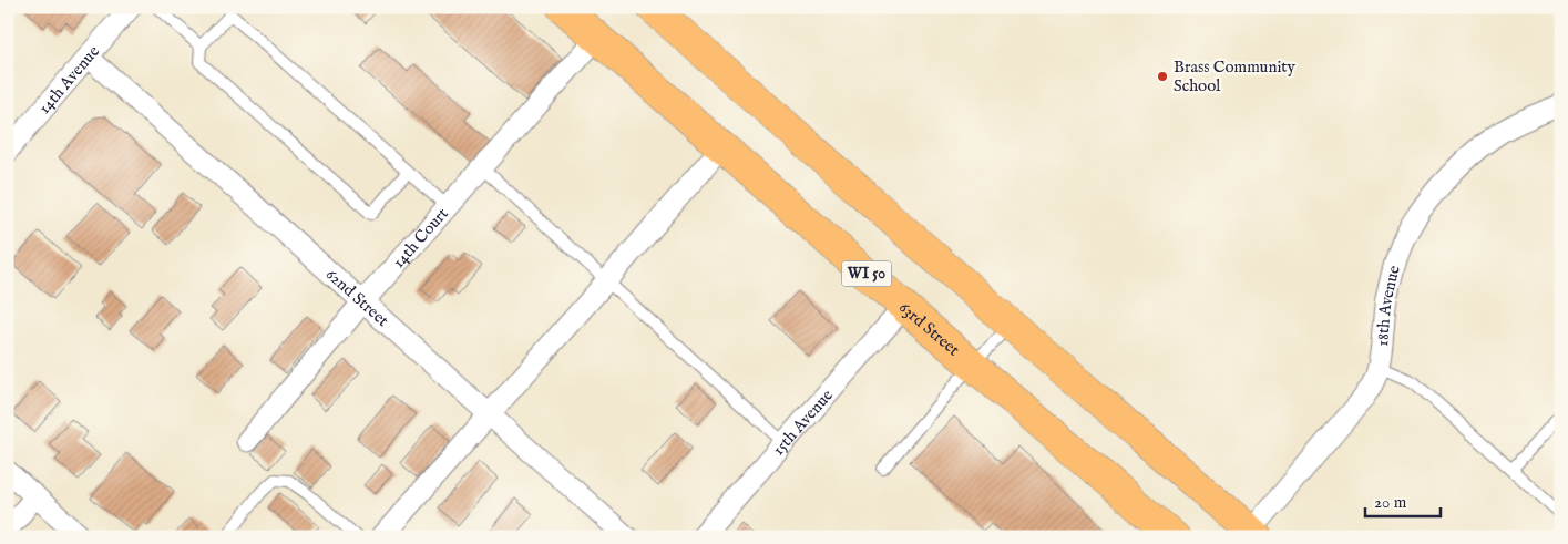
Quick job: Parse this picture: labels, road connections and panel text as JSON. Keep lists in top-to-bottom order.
{
  "streets": {
    "main road": ["WI 50", "63rd Street"],
    "street": [
      "14th Avenue",
      "14th Court",
      "62nd Street",
      "18th Avenue",
      "15th Avenue"
    ]
  },
  "crossings": [
    ["14th Avenue", "62nd Street"],
    ["14th Court", "62nd Street"],
    ["14th Court", "63rd Street"],
    ["63rd Street", "15th Avenue"]
  ],
  "places": ["Brass Community School"],
  "scale_bar": "20 m"
}
